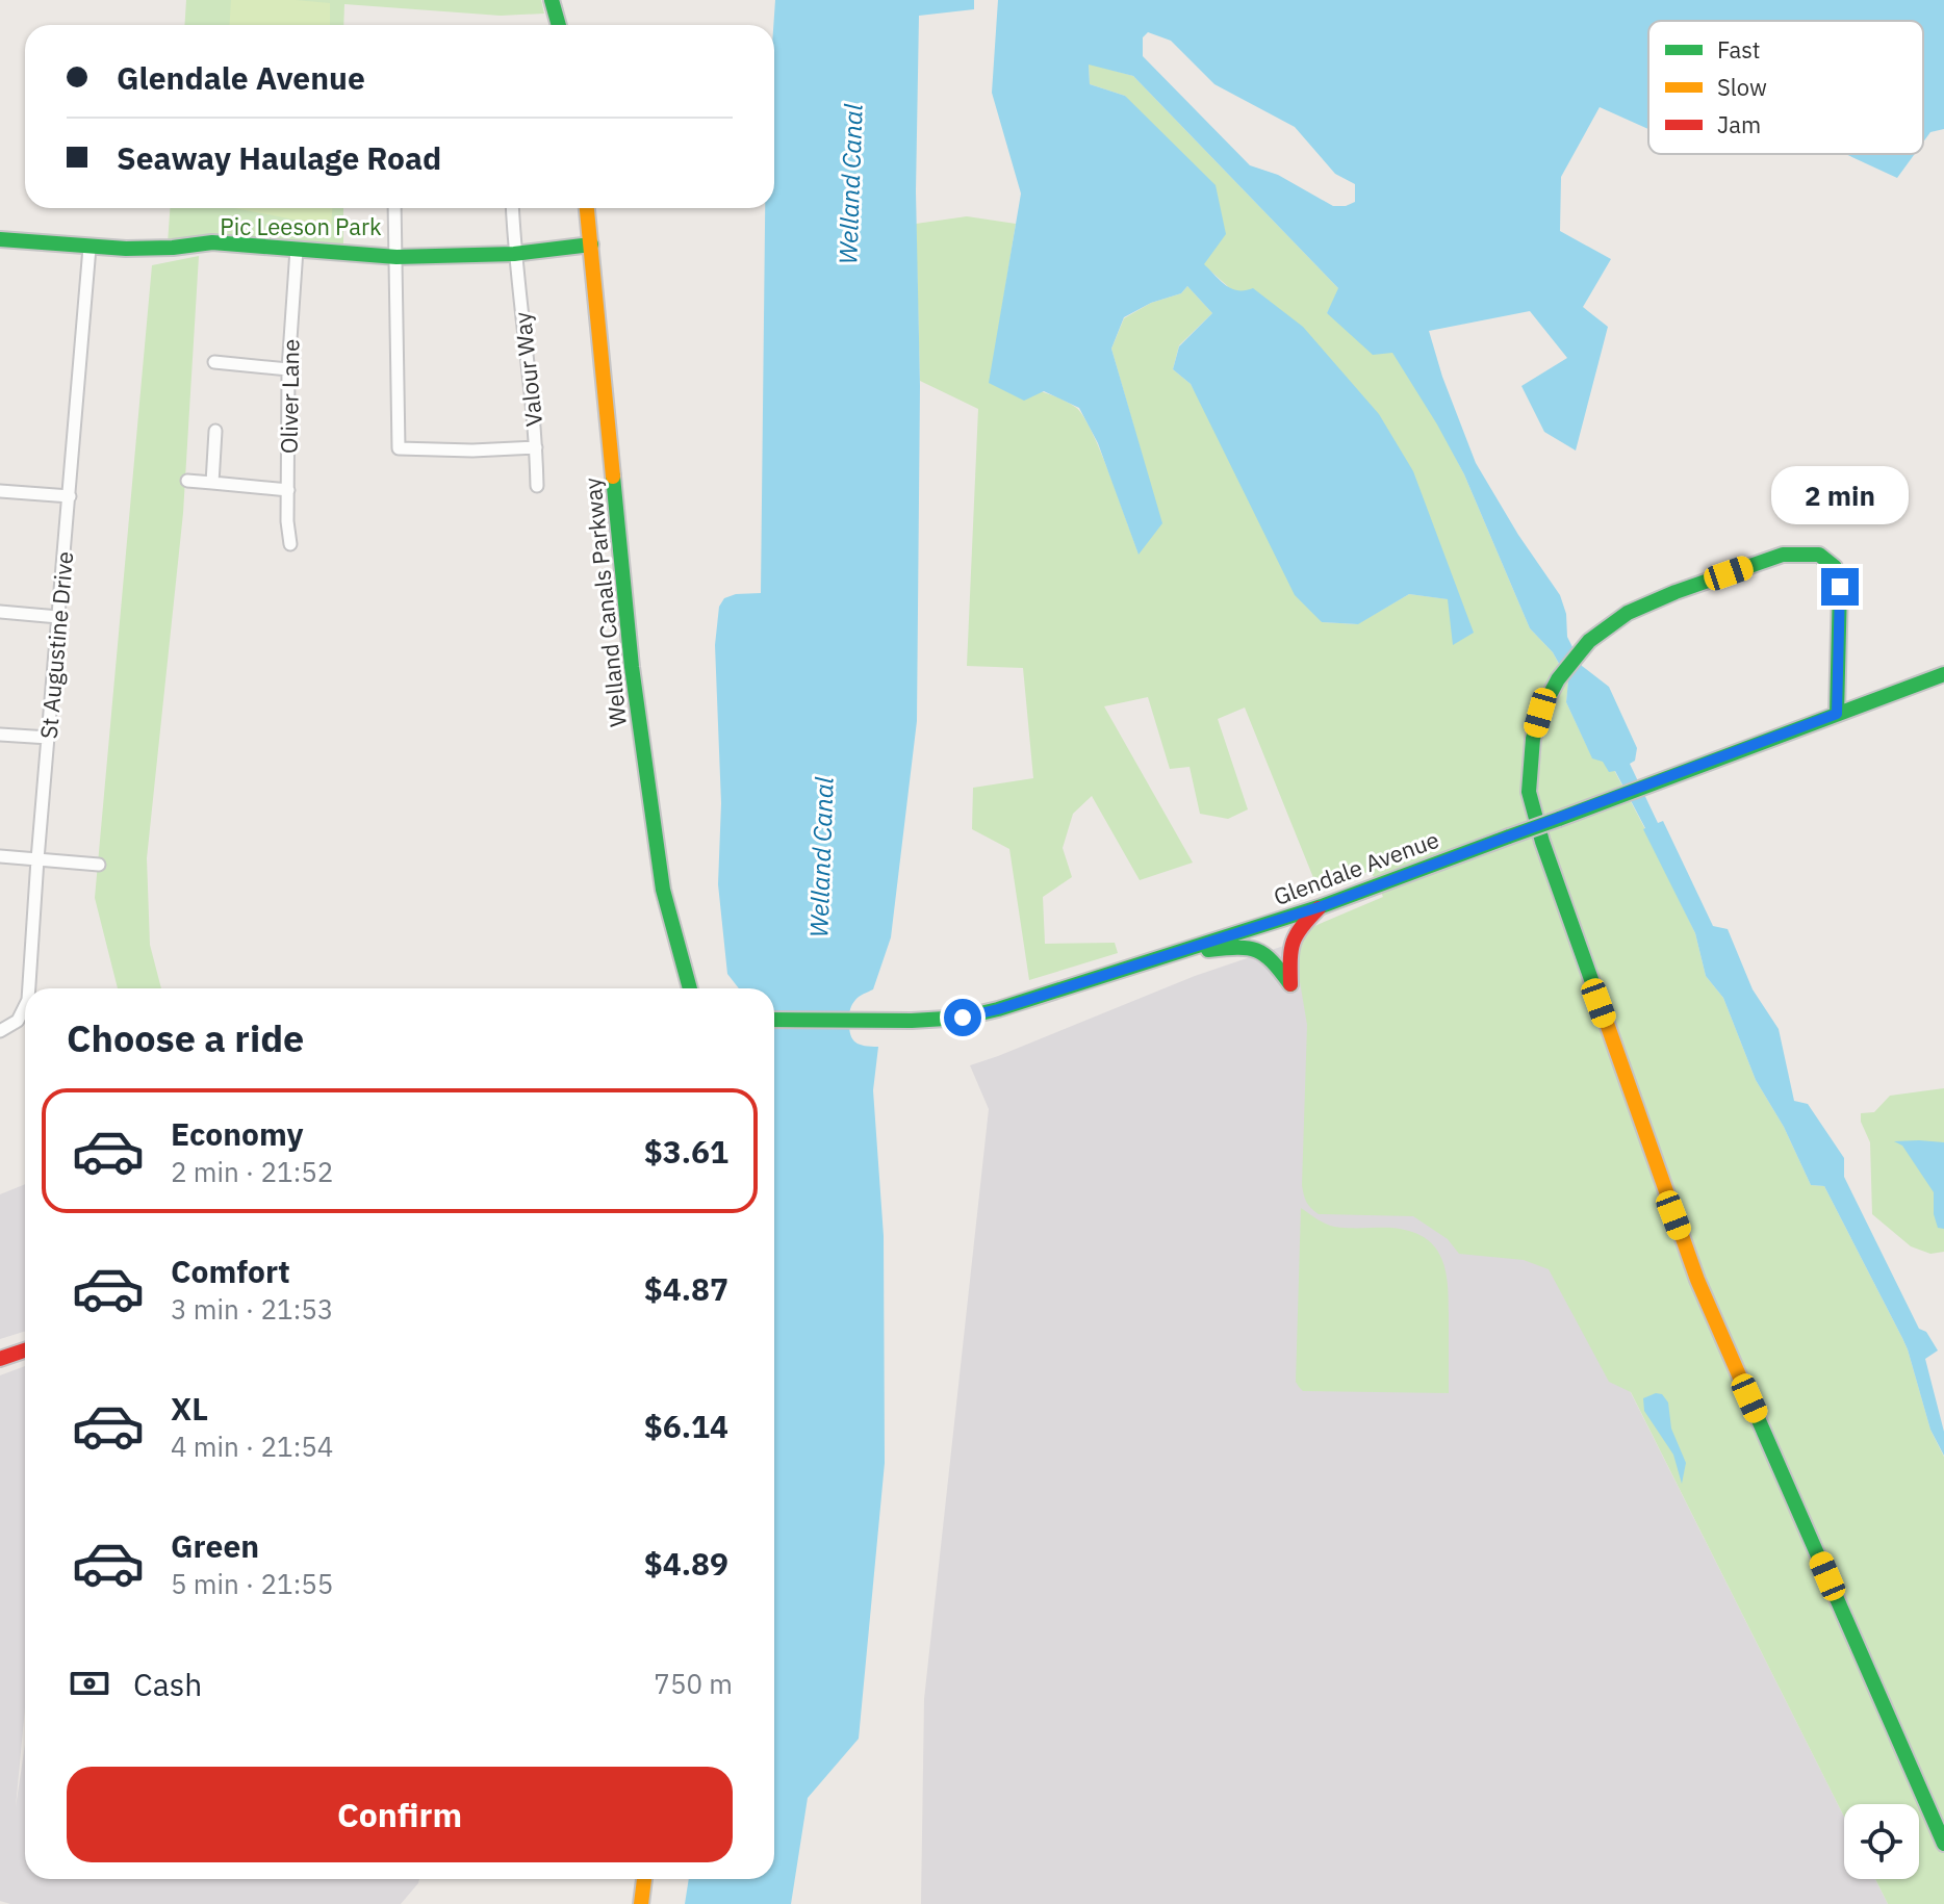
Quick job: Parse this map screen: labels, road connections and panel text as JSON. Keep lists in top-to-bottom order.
{
  "streets": {
    "main road": ["Welland Canals Parkway", "Glendale Avenue"],
    "street": ["Valour Way", "Oliver Lane", "St Augustine Drive"]
  },
  "water": ["Welland Canal"],
  "parks": ["Pic Leeson Park"],
  "legend": ["Fast", "Slow", "Jam"],
  "page": {
    "banner": ["Glendale Avenue", "Seaway Haulage Road"],
    "bubble": "2 min",
    "heading": "Choose a ride",
    "list": [
      {
        "name": "Economy",
        "note": "2 min · 21:52",
        "value": "$3.61"
      },
      {
        "name": "Comfort",
        "note": "3 min · 21:53",
        "value": "$4.87"
      },
      {
        "name": "XL",
        "note": "4 min · 21:54",
        "value": "$6.14"
      },
      {
        "name": "Green",
        "note": "5 min · 21:55",
        "value": "$4.89"
      }
    ],
    "pay": ["Cash", "750 m"],
    "buttons": "Confirm"
  }
}
